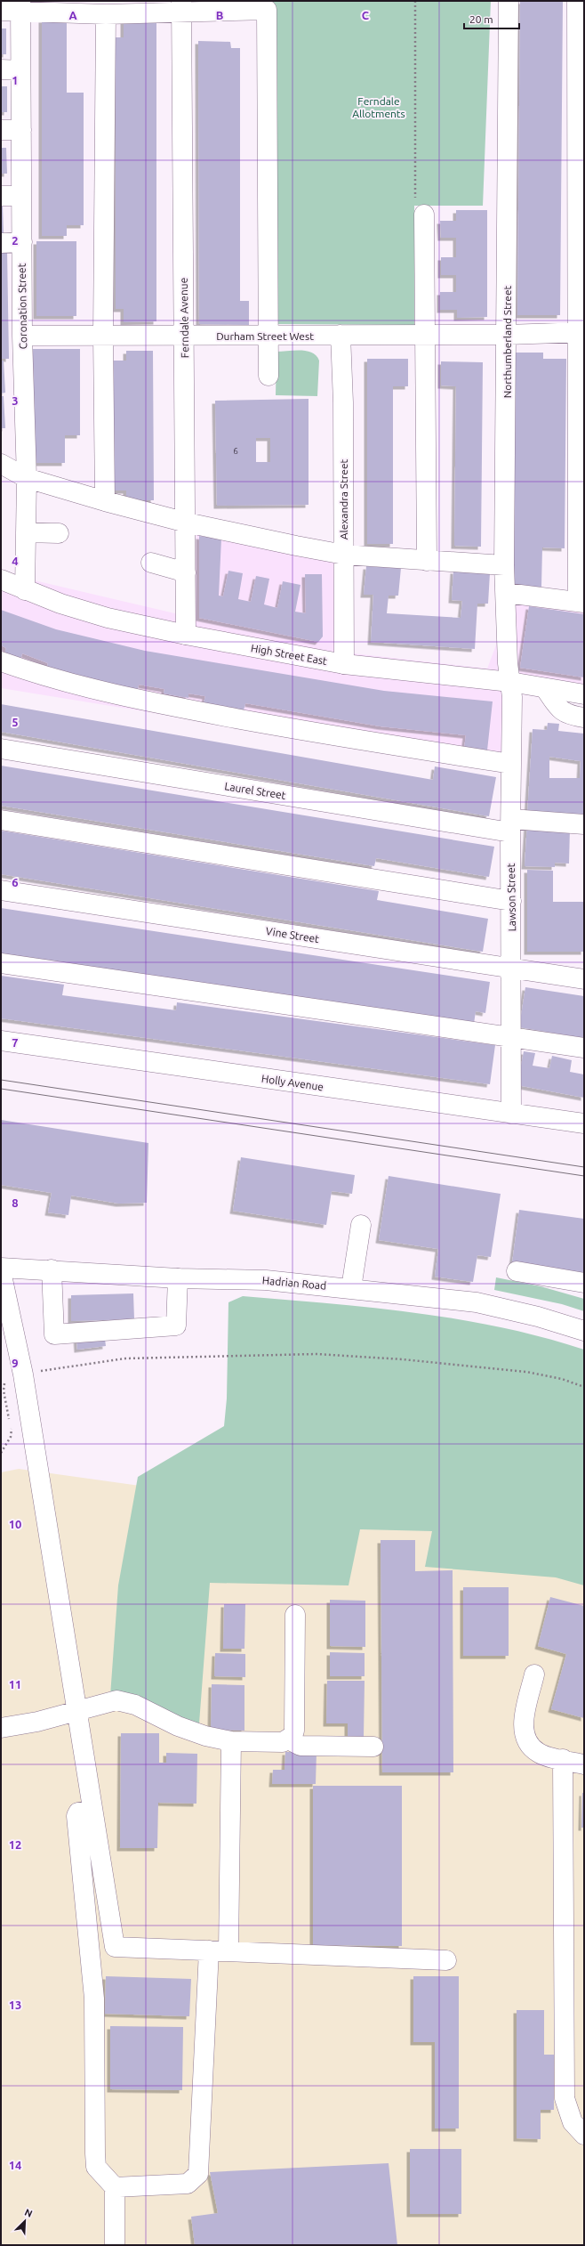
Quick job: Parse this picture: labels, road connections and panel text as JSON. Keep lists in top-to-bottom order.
{
  "streets": {
    "street": [
      "Coronation Street",
      "Ferndale Avenue",
      "Durham Street West",
      "Northumberland Street",
      "Alexandra Street",
      "High Street East",
      "Laurel Street",
      "Lawson Street",
      "Vine Street",
      "Holly Avenue",
      "Hadrian Road"
    ]
  },
  "crossings": [
    ["Coronation Street", "Durham Street West"],
    ["Coronation Street", "High Street East"],
    ["Ferndale Avenue", "Durham Street West"],
    ["Ferndale Avenue", "High Street East"],
    ["Durham Street West", "Northumberland Street"],
    ["Durham Street West", "Alexandra Street"],
    ["Northumberland Street", "High Street East"],
    ["Northumberland Street", "Lawson Street"],
    ["Alexandra Street", "High Street East"],
    ["High Street East", "Lawson Street"],
    ["Laurel Street", "Lawson Street"],
    ["Lawson Street", "Vine Street"],
    ["Lawson Street", "Holly Avenue"]
  ],
  "parks": ["Ferndale Allotments"],
  "house_numbers": ["6"],
  "scale_bar": "20 m",
  "north": "top right",
  "grid": {
    "columns": ["A", "B", "C"],
    "rows": [
      "1",
      "2",
      "3",
      "4",
      "5",
      "6",
      "7",
      "8",
      "9",
      "10",
      "11",
      "12",
      "13",
      "14"
    ]
  }
}
